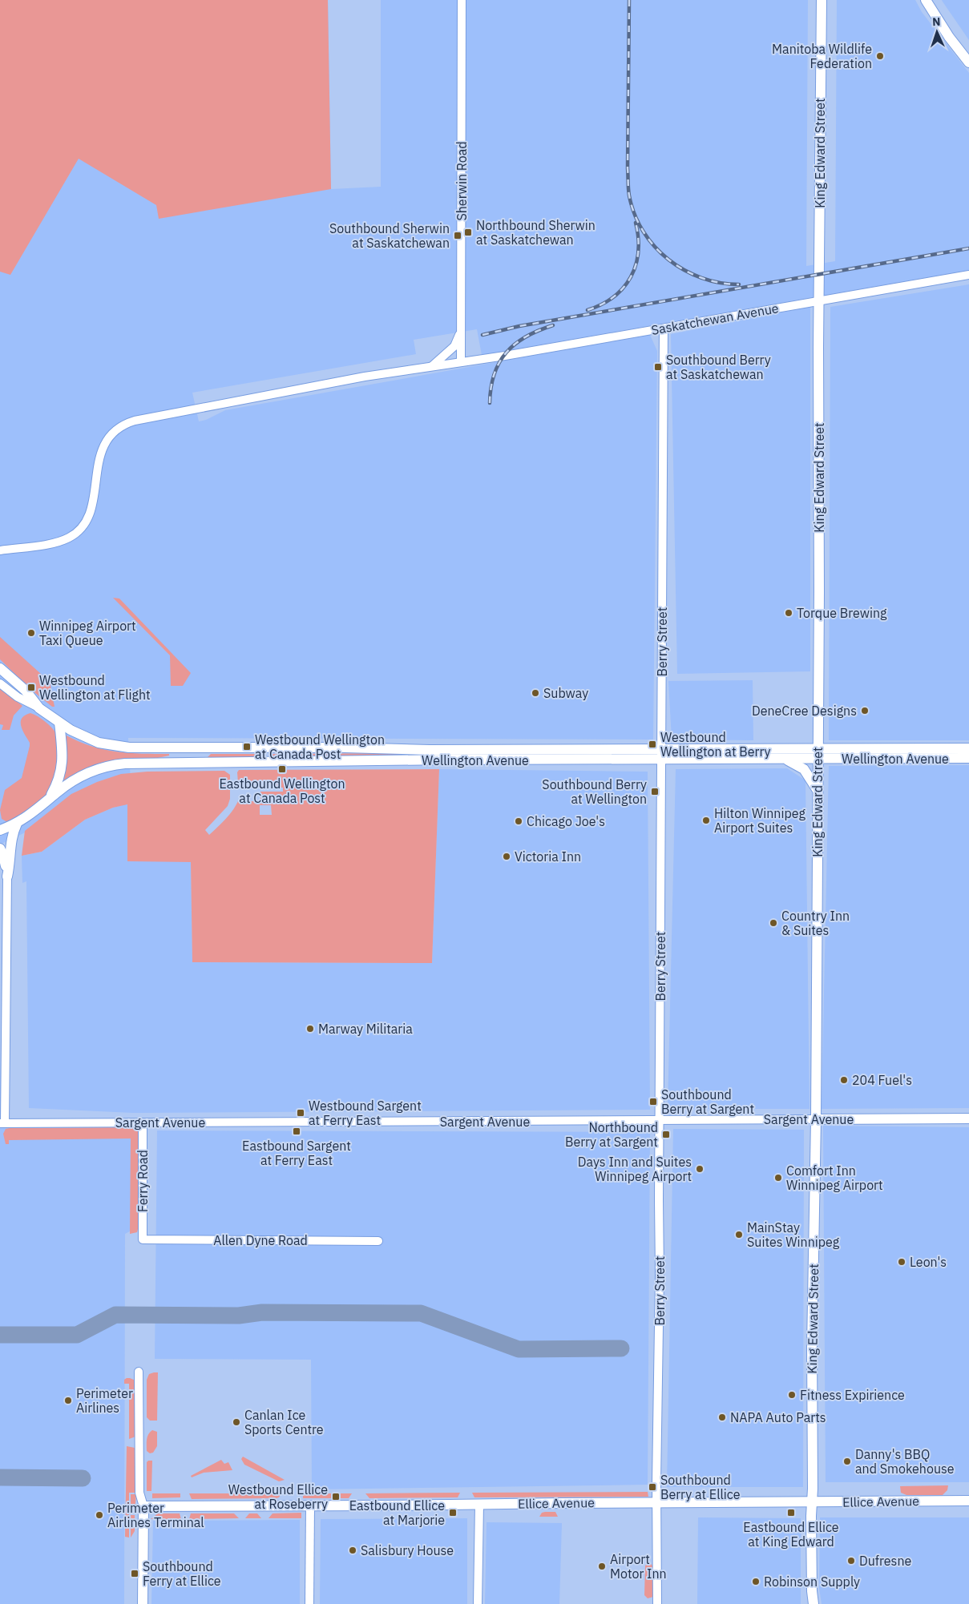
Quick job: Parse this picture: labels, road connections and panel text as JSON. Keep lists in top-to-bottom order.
{
  "streets": {
    "main road": [
      "King Edward Street",
      "Wellington Avenue",
      "Sargent Avenue",
      "Ellice Avenue"
    ],
    "street": [
      "Sherwin Road",
      "Saskatchewan Avenue",
      "Berry Street",
      "Ferry Road",
      "Allen Dyne Road"
    ]
  },
  "crossings": [
    ["King Edward Street", "Saskatchewan Avenue"],
    ["King Edward Street", "Wellington Avenue"],
    ["King Edward Street", "Sargent Avenue"],
    ["King Edward Street", "Ellice Avenue"],
    ["Sherwin Road", "Saskatchewan Avenue"],
    ["Saskatchewan Avenue", "Berry Street"],
    ["Berry Street", "Wellington Avenue"],
    ["Berry Street", "Sargent Avenue"],
    ["Berry Street", "Ellice Avenue"],
    ["Sargent Avenue", "Ferry Road"],
    ["Ferry Road", "Allen Dyne Road"]
  ],
  "places": {
    "other": [
      "Manitoba Wildlife Federation",
      "Torque Brewing",
      "Winnipeg Airport Taxi Queue",
      "Subway",
      "DeneCree Designs",
      "Hilton Winnipeg Airport Suites",
      "Chicago Joe's",
      "Victoria Inn",
      "Country Inn & Suites",
      "Marway Militaria",
      "204 Fuel's",
      "Days Inn and Suites Winnipeg Airport",
      "Comfort Inn Winnipeg Airport",
      "MainStay Suites Winnipeg",
      "Leon's",
      "Fitness Expirience",
      "Perimeter Airlines",
      "NAPA Auto Parts",
      "Canlan Ice Sports Centre",
      "Danny's BBQ and Smokehouse",
      "Perimeter Airlines Terminal",
      "Salisbury House",
      "Dufresne",
      "Airport Motor Inn",
      "Robinson Supply"
    ],
    "transit": [
      "Northbound Sherwin at Saskatchewan",
      "Southbound Sherwin at Saskatchewan",
      "Southbound Berry at Saskatchewan",
      "Westbound Wellington at Flight",
      "Westbound Wellington at Berry",
      "Westbound Wellington at Canada Post",
      "Eastbound Wellington at Canada Post",
      "Southbound Berry at Wellington",
      "Southbound Berry at Sargent",
      "Westbound Sargent at Ferry East",
      "Eastbound Sargent at Ferry East",
      "Northbound Berry at Sargent",
      "Southbound Berry at Ellice",
      "Westbound Ellice at Roseberry",
      "Eastbound Ellice at Marjorie",
      "Eastbound Ellice at King Edward",
      "Southbound Ferry at Ellice"
    ]
  },
  "north": "top"
}
